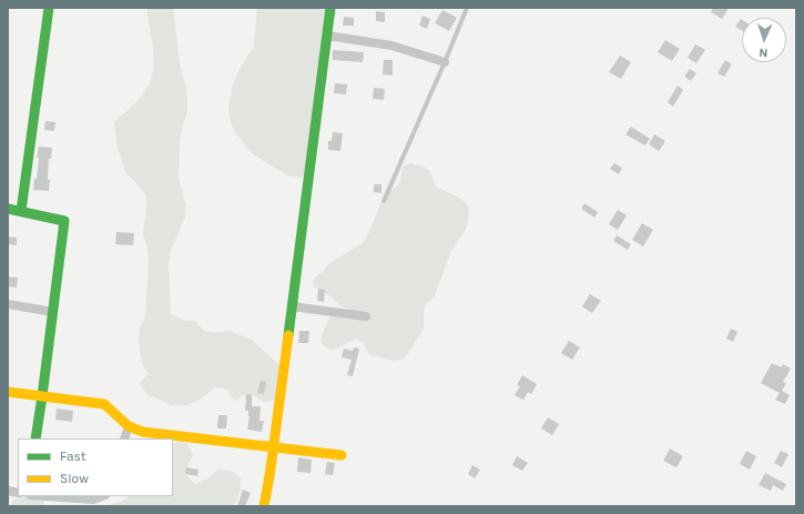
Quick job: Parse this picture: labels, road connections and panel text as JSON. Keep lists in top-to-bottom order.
{
  "legend": ["Fast", "Slow"],
  "north": "bottom"
}
